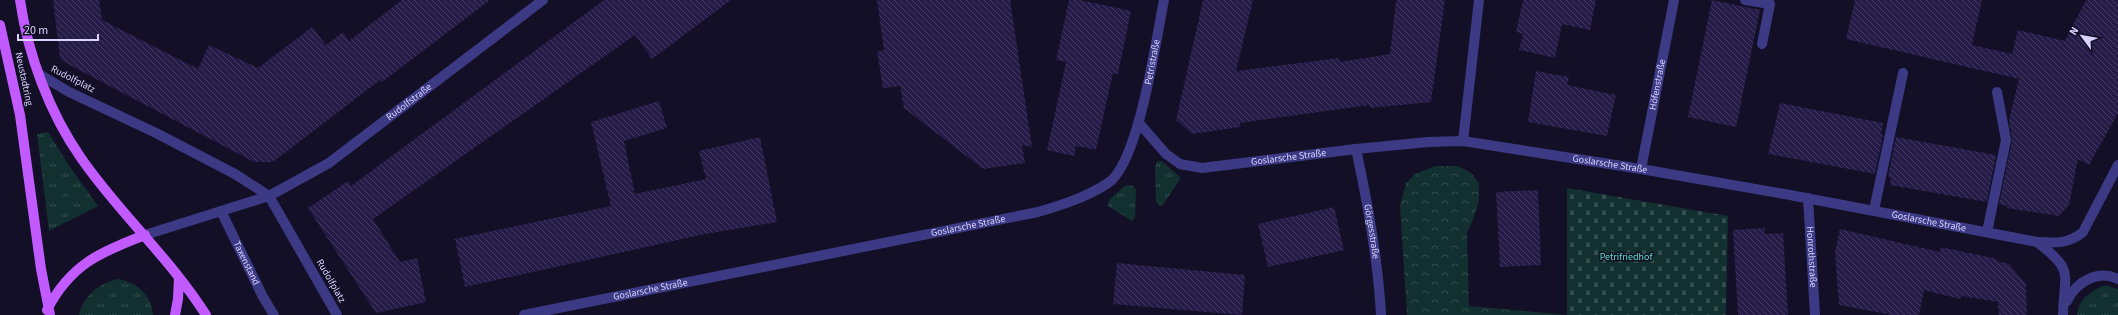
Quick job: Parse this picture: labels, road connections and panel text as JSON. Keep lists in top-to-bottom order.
{
  "streets": {
    "main road": ["Neustadtring", "Rudolfplatz"],
    "street": [
      "Petristraße",
      "Höfenstraße",
      "Rudolfstraße",
      "Goslarsche Straße",
      "Görgesstraße",
      "Honrothstraße",
      "Taxenstand"
    ]
  },
  "crossings": [
    ["Petristraße", "Goslarsche Straße"],
    ["Neustadtring", "Rudolfplatz"],
    ["Rudolfplatz", "Rudolfstraße"],
    ["Höfenstraße", "Goslarsche Straße"],
    ["Goslarsche Straße", "Görgesstraße"],
    ["Goslarsche Straße", "Honrothstraße"]
  ],
  "parks": ["Petrifriedhof"],
  "scale_bar": "20 m",
  "north": "top left"
}
